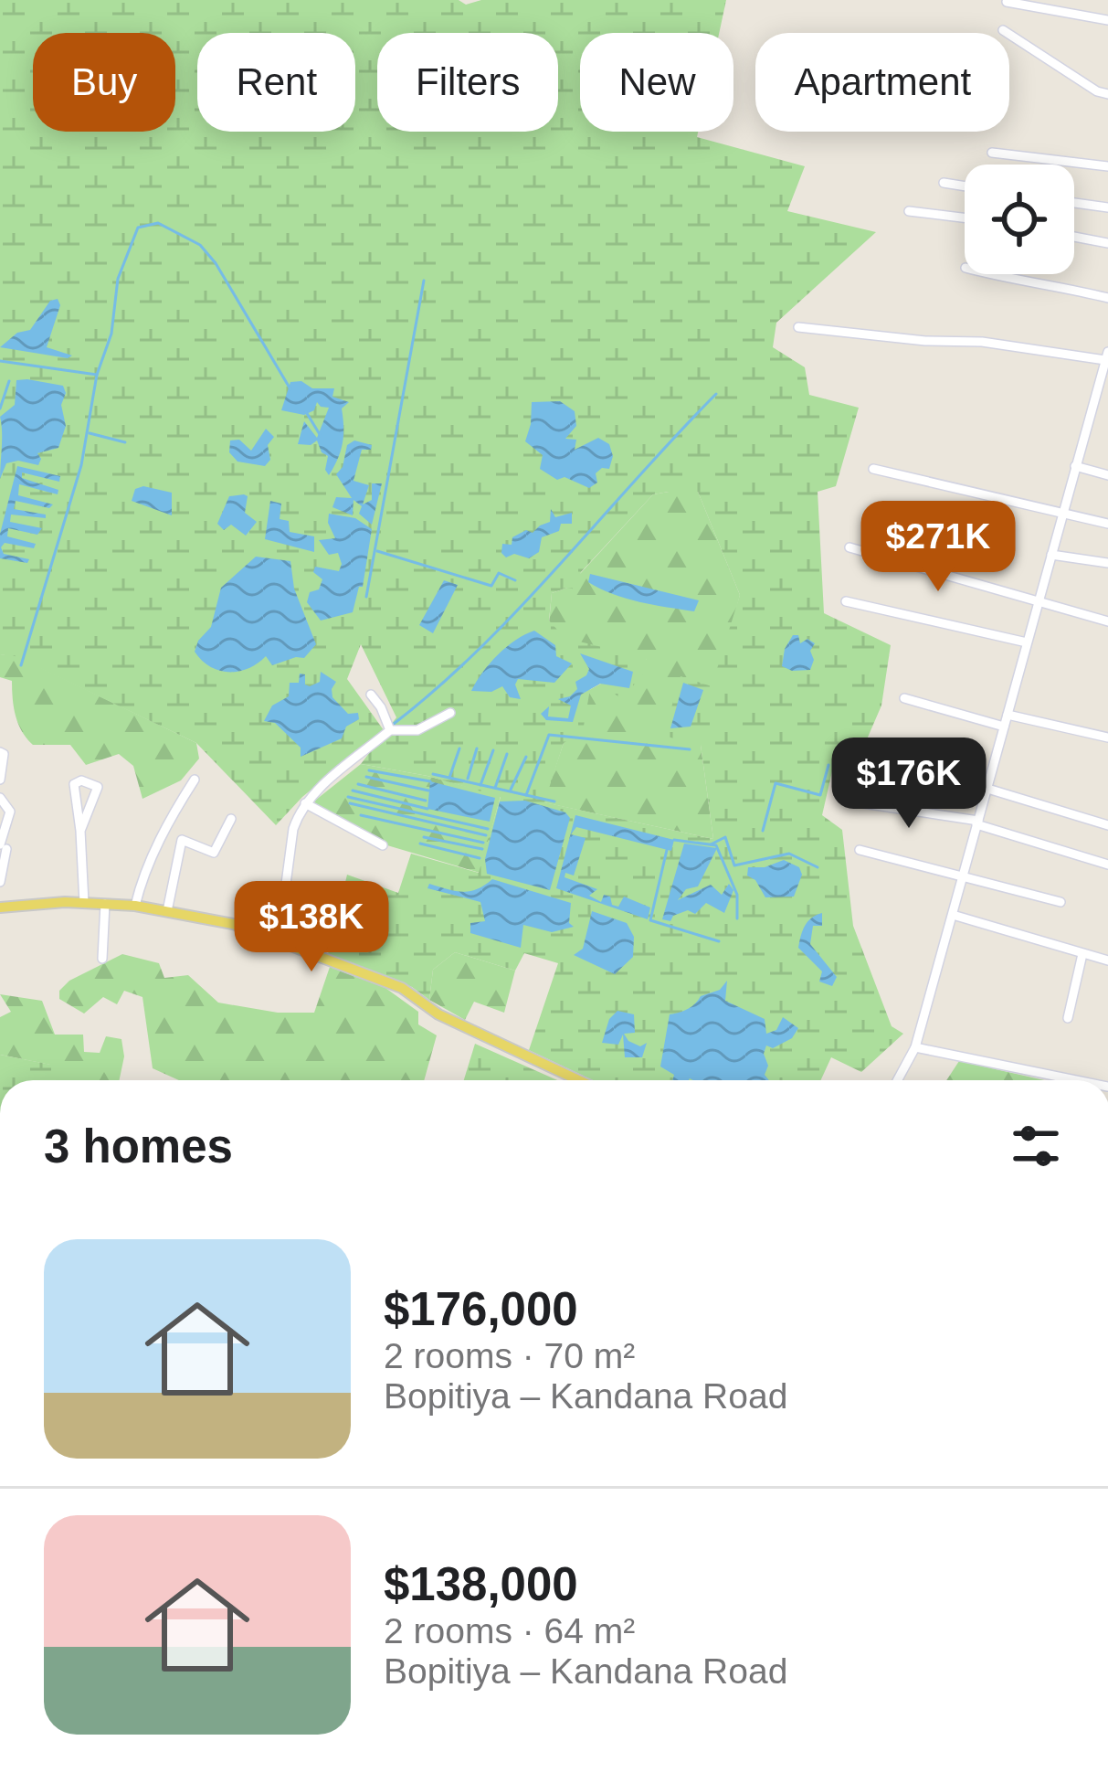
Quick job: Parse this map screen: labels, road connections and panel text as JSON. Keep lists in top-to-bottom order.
{
  "page": {
    "chip": [
      "Buy",
      "Rent",
      "Filters",
      "New",
      "Apartment"
    ],
    "price": ["$271K", "$176K", "$138K"],
    "heading": "3 homes",
    "list": [
      {
        "name": "$176,000",
        "note": "2 rooms · 70 m² · Bopitiya – Kandana Road"
      },
      {
        "name": "$138,000",
        "note": "2 rooms · 64 m² · Bopitiya – Kandana Road"
      }
    ]
  }
}
